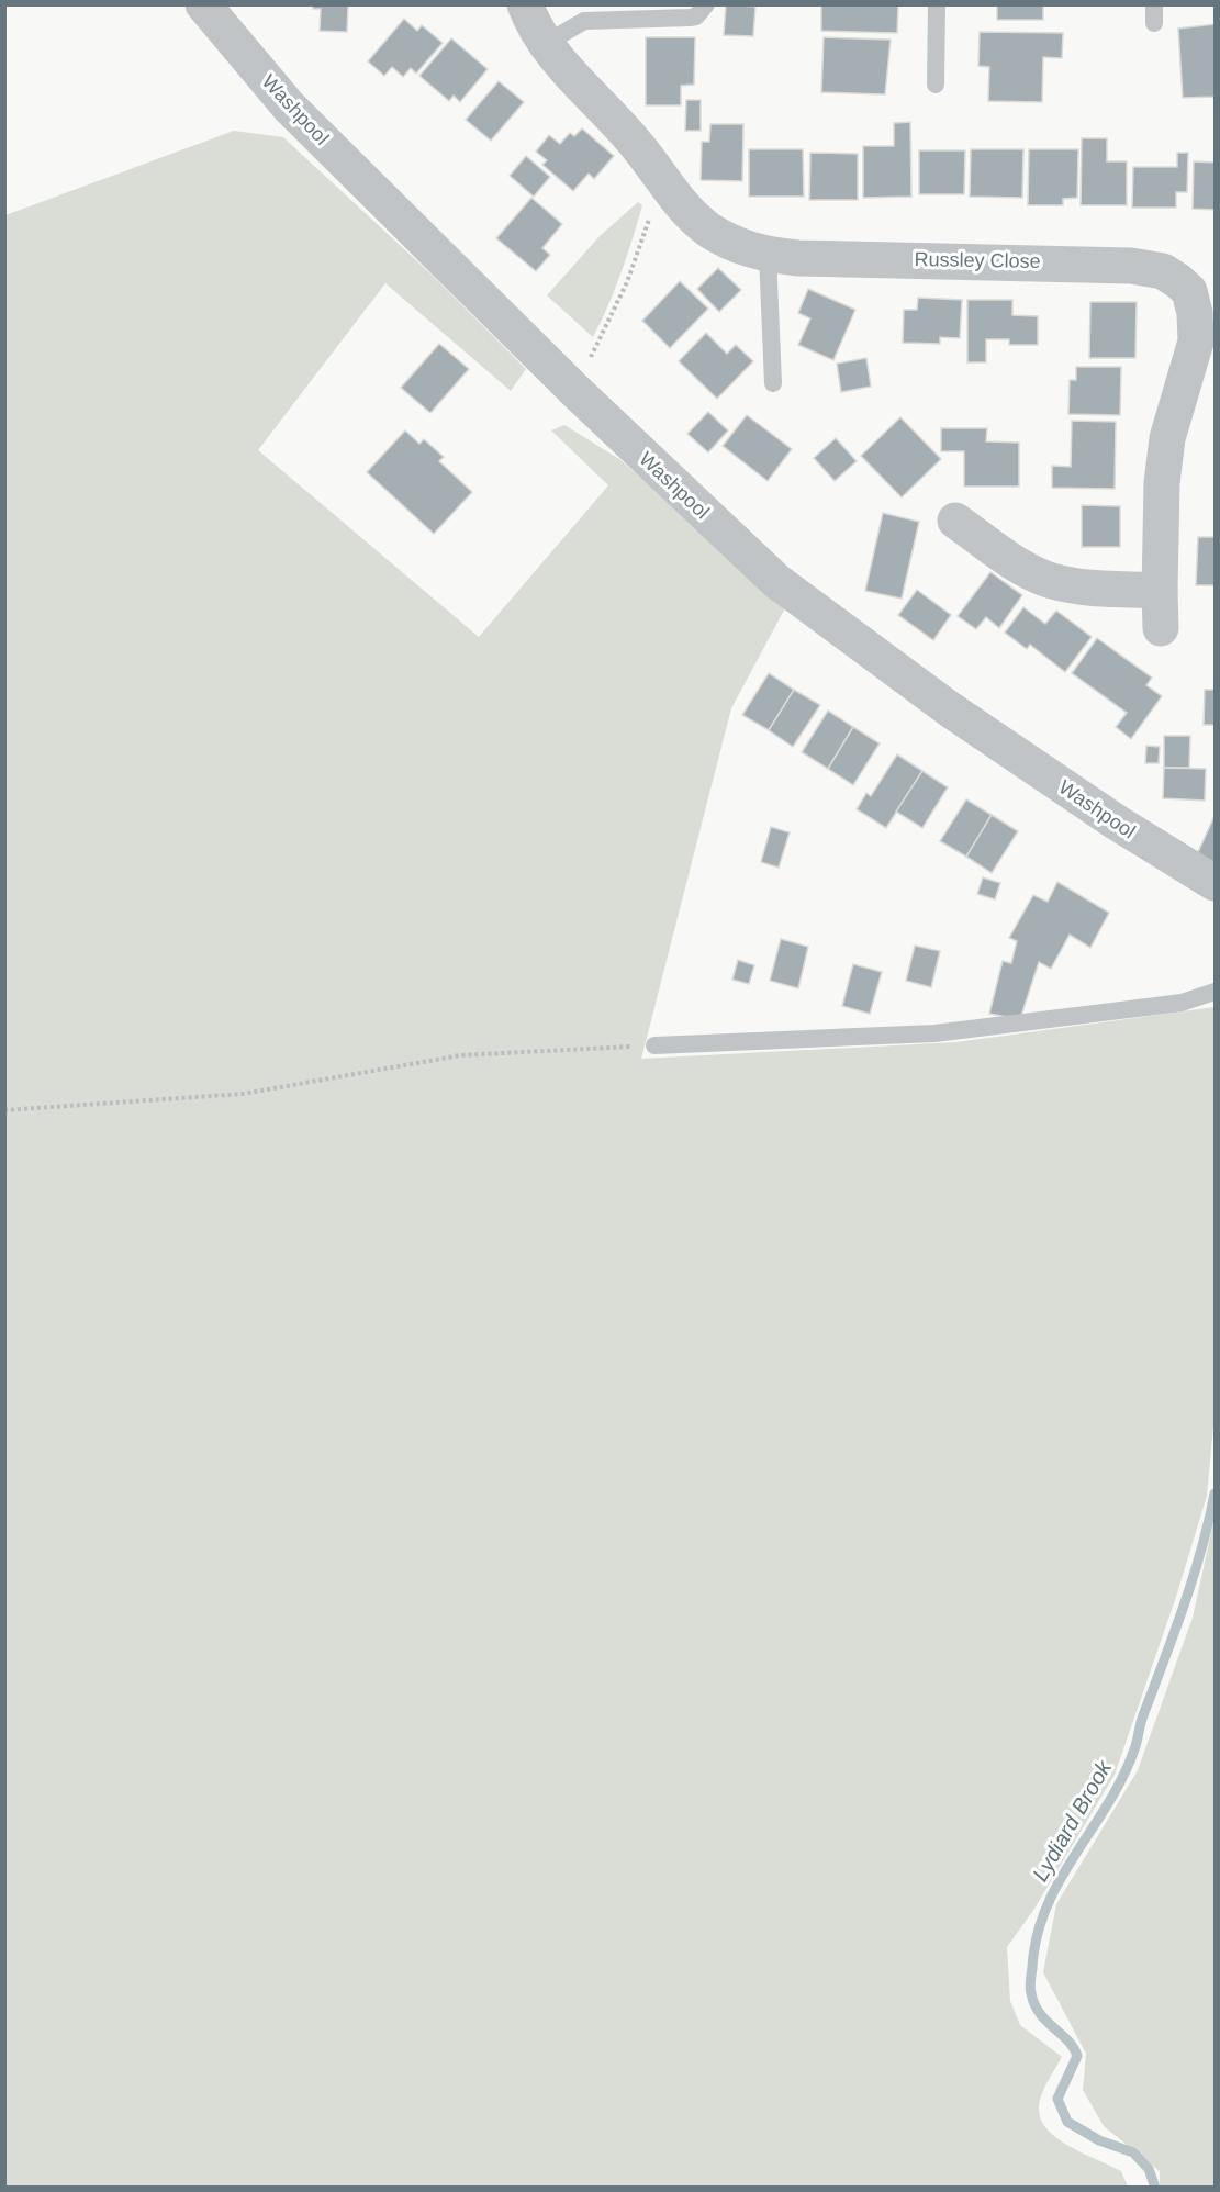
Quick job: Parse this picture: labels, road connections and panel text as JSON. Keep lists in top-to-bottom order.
{
  "streets": {
    "street": ["Washpool", "Russley Close"]
  },
  "water": ["Lydiard Brook"]
}
